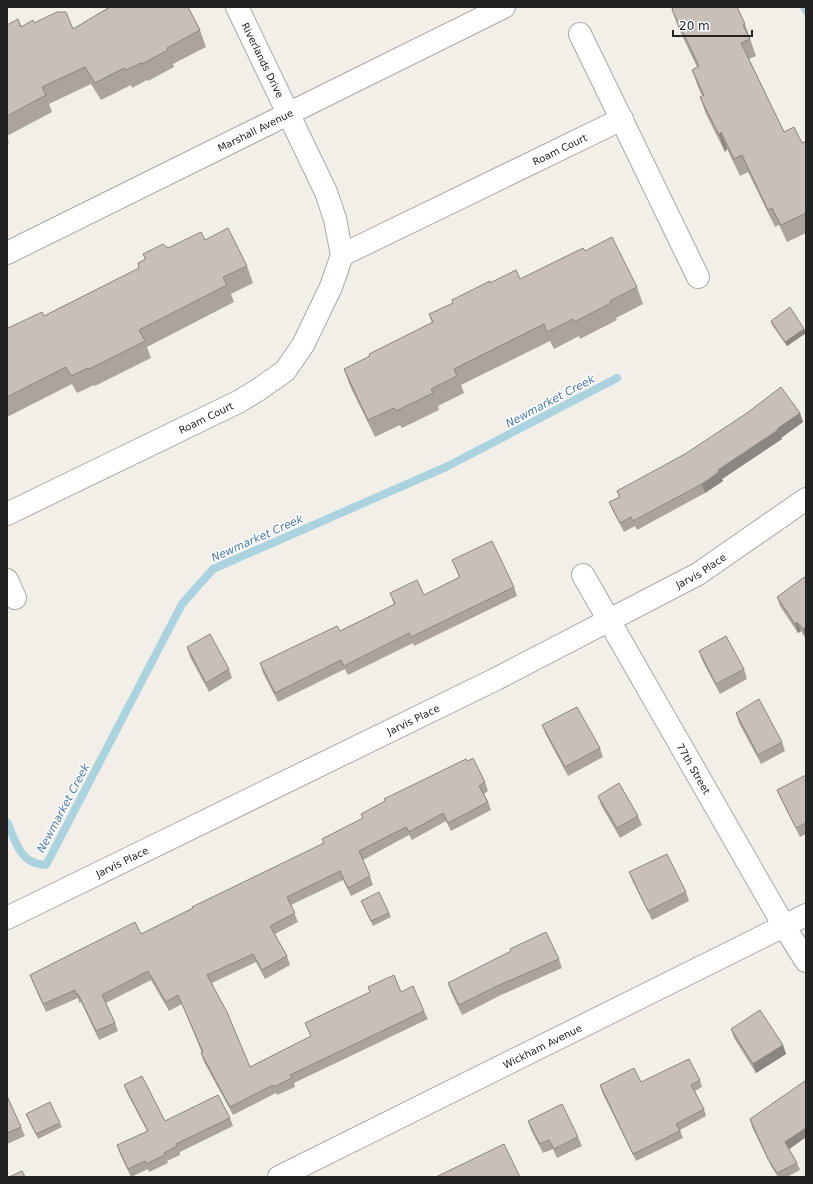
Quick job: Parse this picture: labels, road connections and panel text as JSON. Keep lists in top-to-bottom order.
{
  "streets": {
    "street": [
      "Riverlands Drive",
      "Marshall Avenue",
      "Roam Court",
      "Jarvis Place",
      "77th Street",
      "Wickham Avenue"
    ]
  },
  "crossings": [
    ["Riverlands Drive", "Marshall Avenue"],
    ["Riverlands Drive", "Roam Court"],
    ["Marshall Avenue", "Roam Court"],
    ["Jarvis Place", "77th Street"],
    ["77th Street", "Wickham Avenue"]
  ],
  "water": ["Newmarket Creek"],
  "scale_bar": "20 m"
}
